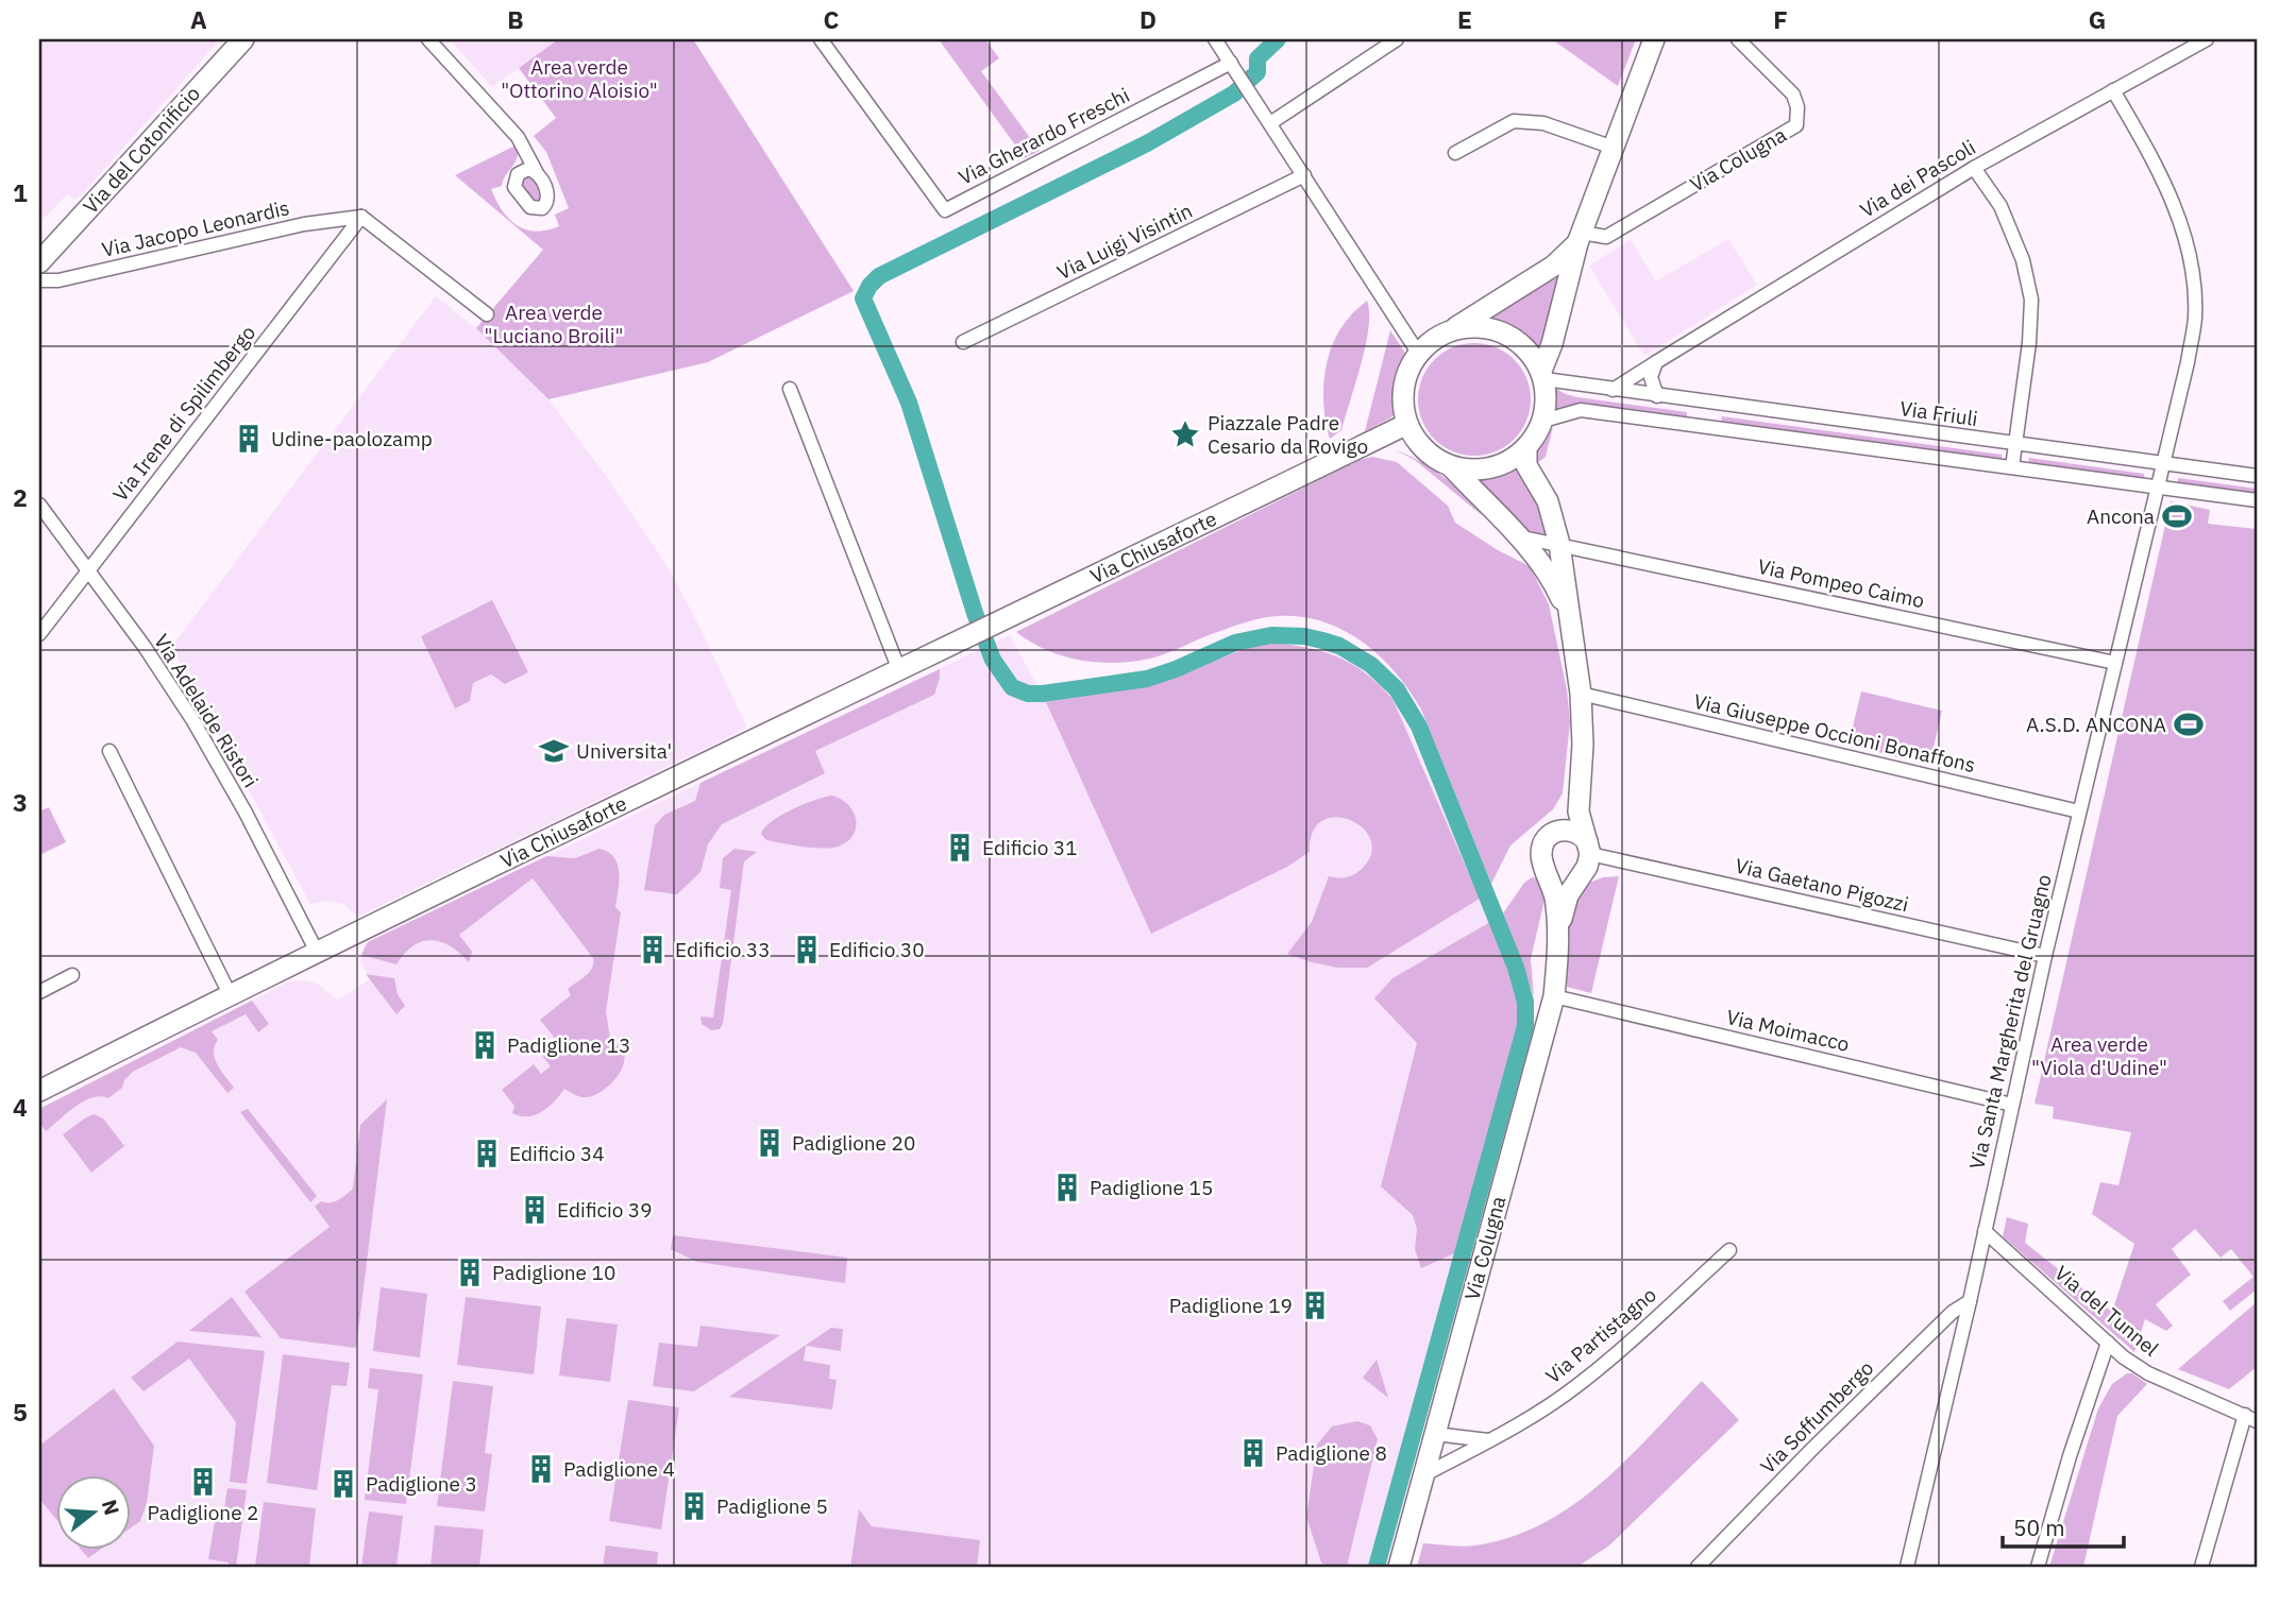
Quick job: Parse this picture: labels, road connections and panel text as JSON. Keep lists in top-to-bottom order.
{
  "streets": {
    "street": [
      "Via Gherardo Freschi",
      "Via del Cotonificio",
      "Via Colugna",
      "Via dei Pascoli",
      "Via Jacopo Leonardis",
      "Via Luigi Visintin",
      "Via Irene di Spilimbergo",
      "Via Friuli",
      "Via Chiusaforte",
      "Via Pompeo Caimo",
      "Via Adelaide Ristori",
      "Via Giuseppe Occioni Bonaffons",
      "Via Gaetano Pigozzi",
      "Via Santa Margherita del Gruagno",
      "Via Moimacco",
      "Via del Tunnel",
      "Via Partistagno",
      "Via Soffumbergo"
    ]
  },
  "crossings": [
    ["Via Colugna", "Via Gaetano Pigozzi"],
    ["Via Colugna", "Via Moimacco"],
    ["Via Colugna", "Via Partistagno"],
    ["Via dei Pascoli", "Via Friuli"],
    ["Via Jacopo Leonardis", "Via Irene di Spilimbergo"],
    ["Via Irene di Spilimbergo", "Via Adelaide Ristori"],
    ["Via Friuli", "Via Chiusaforte"],
    ["Via Chiusaforte", "Via Adelaide Ristori"],
    ["Via Pompeo Caimo", "Via Santa Margherita del Gruagno"],
    ["Via Giuseppe Occioni Bonaffons", "Via Santa Margherita del Gruagno"],
    ["Via Gaetano Pigozzi", "Via Santa Margherita del Gruagno"],
    ["Via Santa Margherita del Gruagno", "Via Moimacco"],
    ["Via Santa Margherita del Gruagno", "Via del Tunnel"],
    ["Via Santa Margherita del Gruagno", "Via Soffumbergo"]
  ],
  "parks": ["Area verde \"Ottorino Aloisio\"", "Area verde \"Luciano Broili\"", "Area verde \"Viola d'Udine\""],
  "places": {
    "place": ["Piazzale Padre Cesario da Rovigo"],
    "building": [
      "Udine-paolozamp",
      "Edificio 31",
      "Edificio 33",
      "Edificio 30",
      "Padiglione 13",
      "Padiglione 20",
      "Edificio 34",
      "Padiglione 15",
      "Edificio 39",
      "Padiglione 10",
      "Padiglione 19",
      "Padiglione 8",
      "Padiglione 4",
      "Padiglione 2",
      "Padiglione 3",
      "Padiglione 5"
    ],
    "sports": ["Ancona", "A.S.D. ANCONA"],
    "school or university": ["Universita'"]
  },
  "scale_bar": "50 m",
  "north": "right",
  "grid": {
    "columns": [
      "A",
      "B",
      "C",
      "D",
      "E",
      "F",
      "G"
    ],
    "rows": [
      "1",
      "2",
      "3",
      "4",
      "5"
    ]
  }
}
